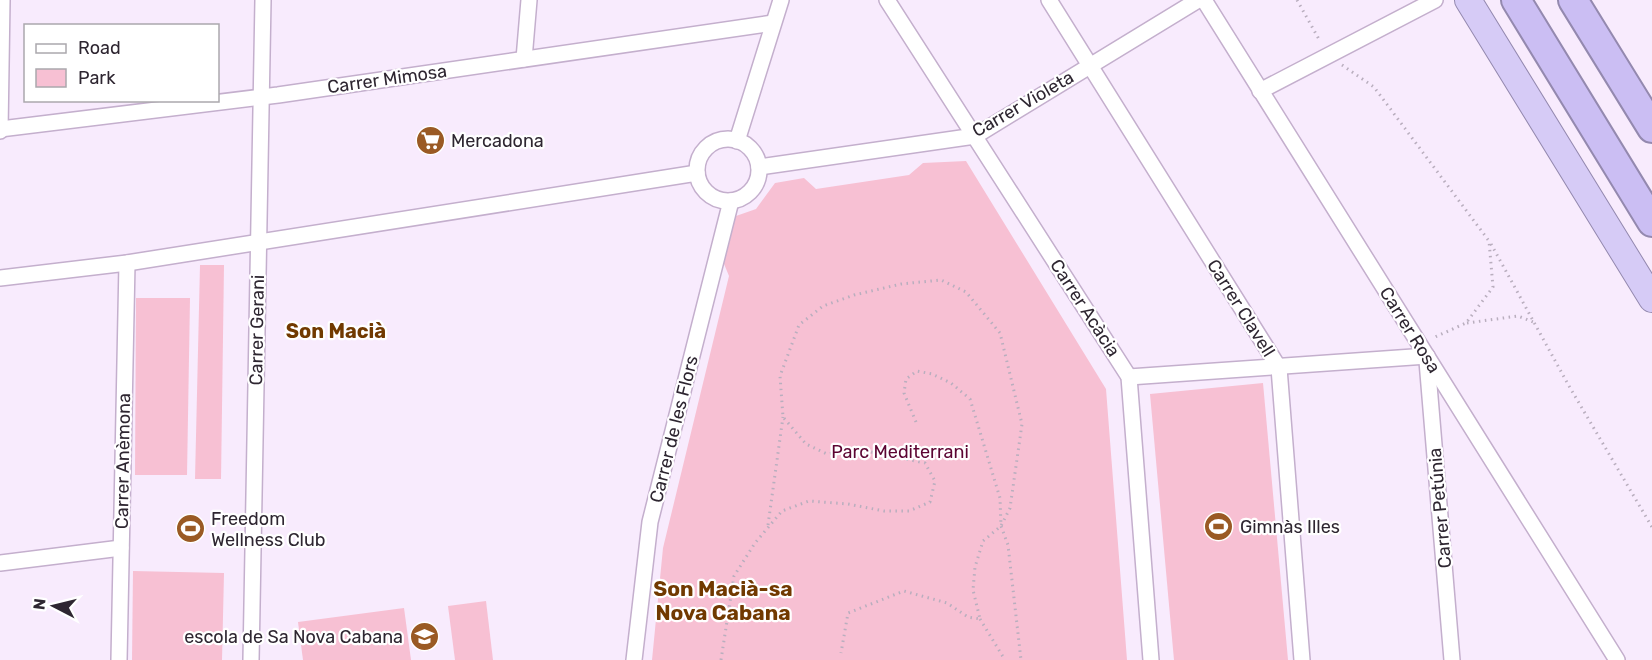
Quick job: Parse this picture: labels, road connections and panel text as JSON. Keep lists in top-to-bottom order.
{
  "streets": {
    "street": [
      "Carrer Mimosa",
      "Carrer Violeta",
      "Carrer Acàcia",
      "Carrer Clavell",
      "Carrer Gerani",
      "Carrer Rosa",
      "Carrer de les Flors",
      "Carrer Anèmona",
      "Carrer Petúnia"
    ]
  },
  "crossings": [
    ["Carrer Mimosa", "Carrer Gerani"],
    ["Carrer Violeta", "Carrer Acàcia"],
    ["Carrer Violeta", "Carrer Clavell"],
    ["Carrer Violeta", "Carrer de les Flors"],
    ["Carrer Rosa", "Carrer Petúnia"]
  ],
  "districts": ["Son Macià", "Son Macià-sa Nova Cabana"],
  "parks": ["Parc Mediterrani"],
  "places": {
    "supermarket": ["Mercadona"],
    "sports": ["Gimnàs Illes", "Freedom Wellness Club"],
    "school or university": ["escola de Sa Nova Cabana"]
  },
  "legend": ["Road", "Park"],
  "north": "left"
}
